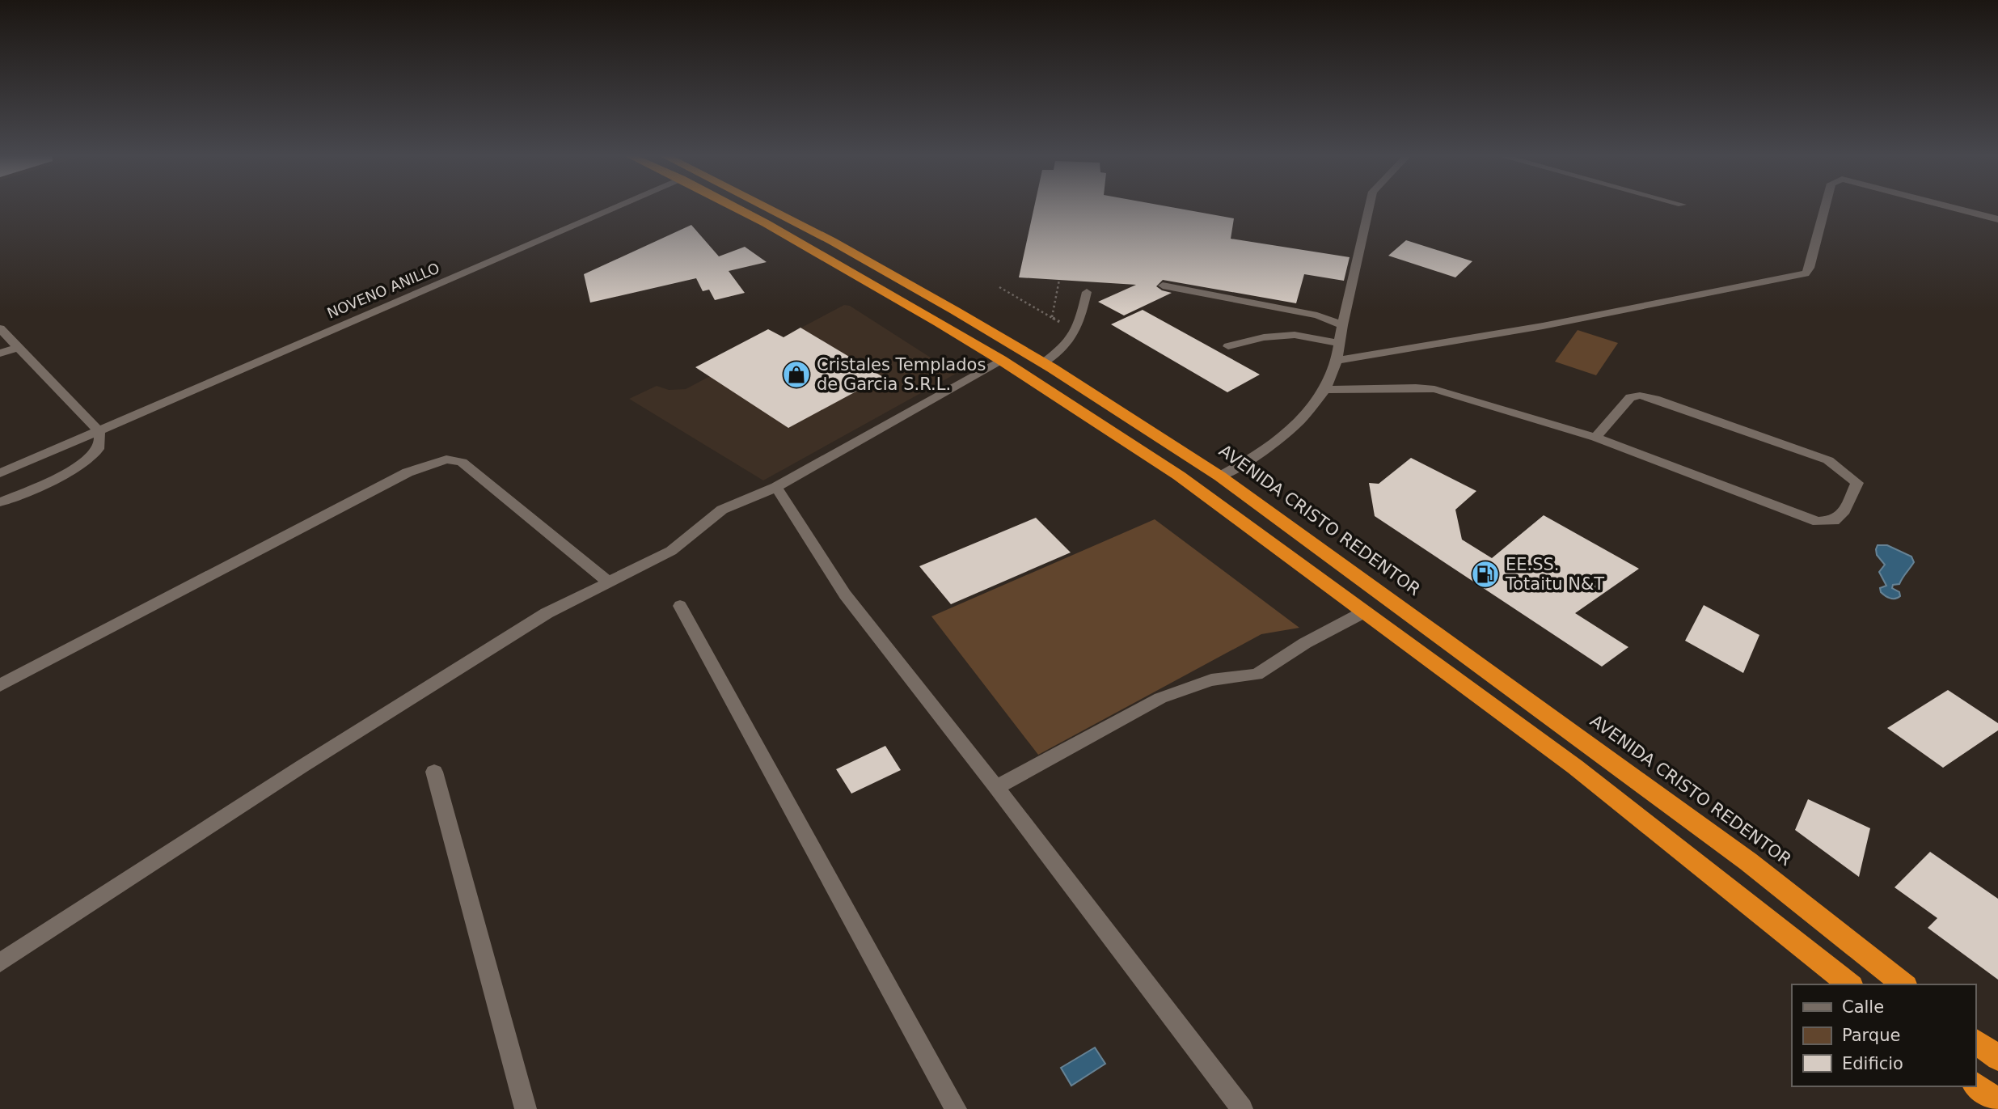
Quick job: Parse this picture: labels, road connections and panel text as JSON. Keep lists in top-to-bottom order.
{
  "streets": {
    "highway": ["AVENIDA CRISTO REDENTOR"],
    "street": ["NOVENO ANILLO"]
  },
  "places": {
    "shop": ["Cristales Templados de Garcia S.R.L."],
    "fuel station": ["EE.SS. Totaitu N&T"]
  },
  "legend": ["Calle", "Parque", "Edificio"]
}
